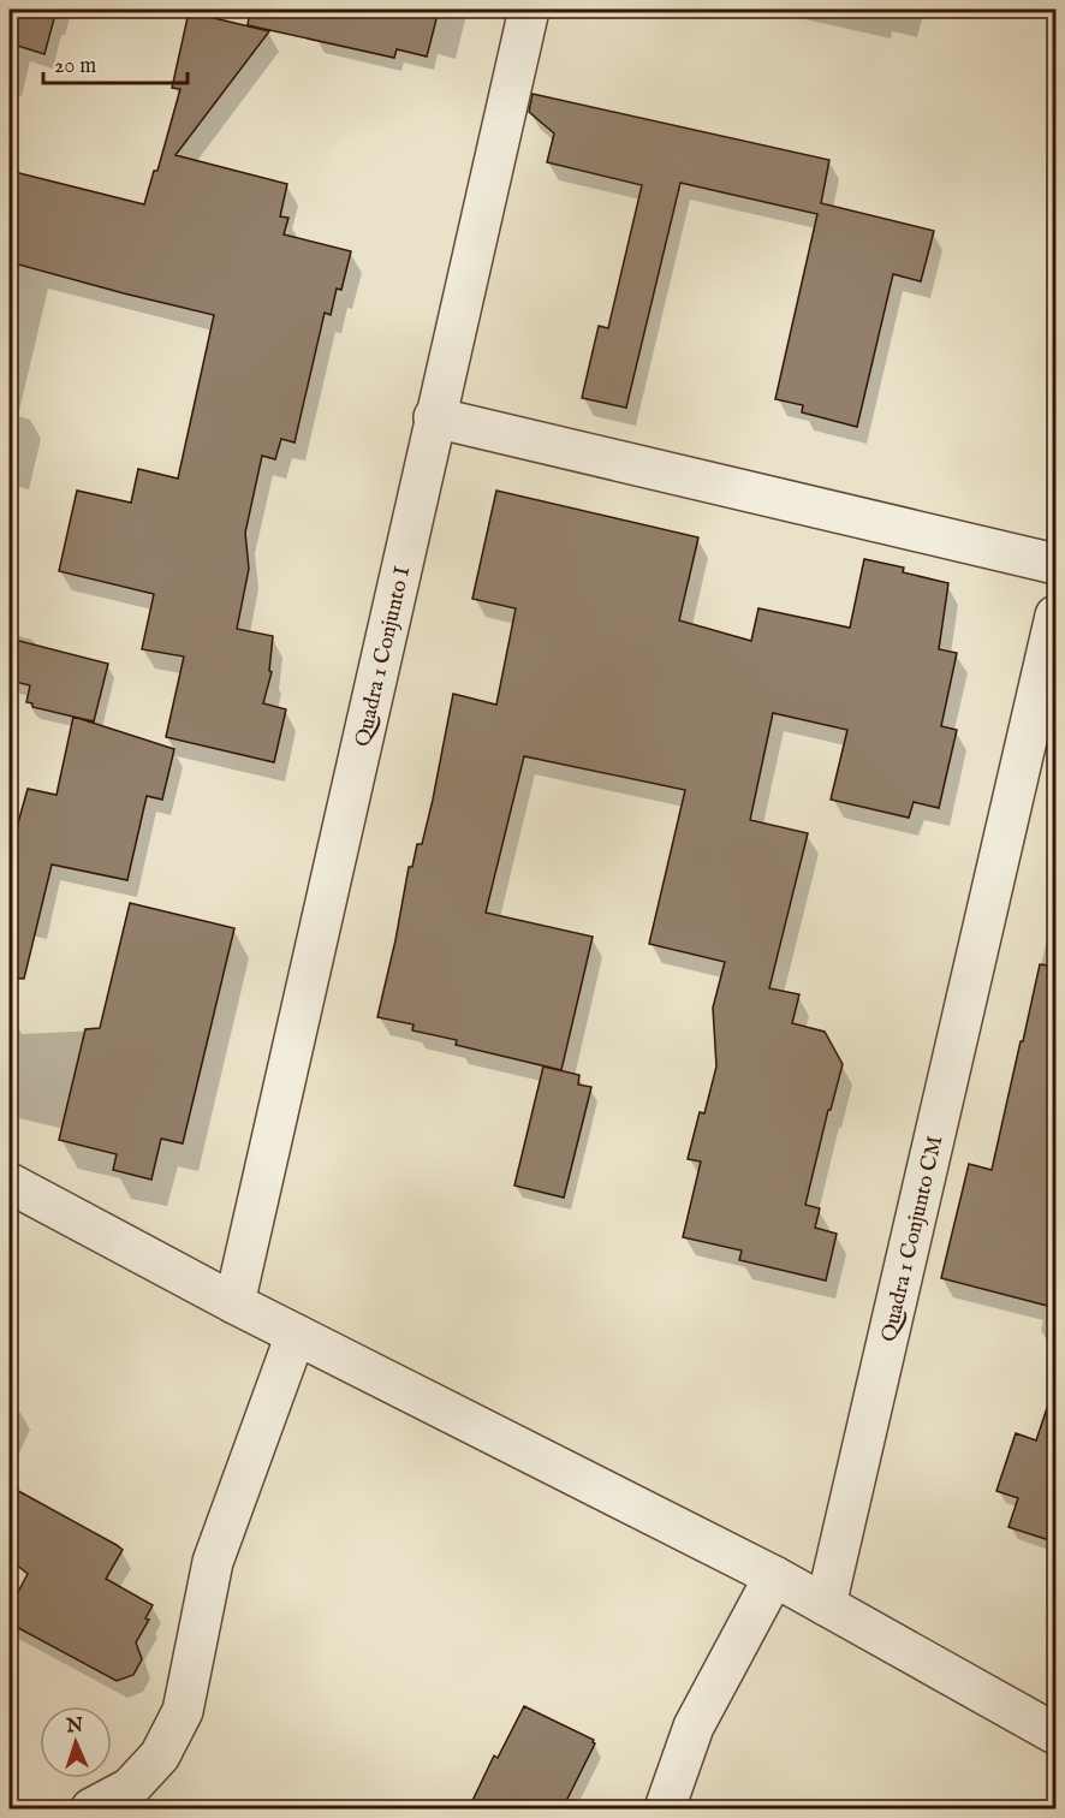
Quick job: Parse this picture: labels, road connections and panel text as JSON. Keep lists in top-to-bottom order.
{
  "streets": {
    "street": ["Quadra 1 Conjunto I", "Quadra 1 Conjunto CM"]
  },
  "scale_bar": "20 m",
  "north": "top"
}
